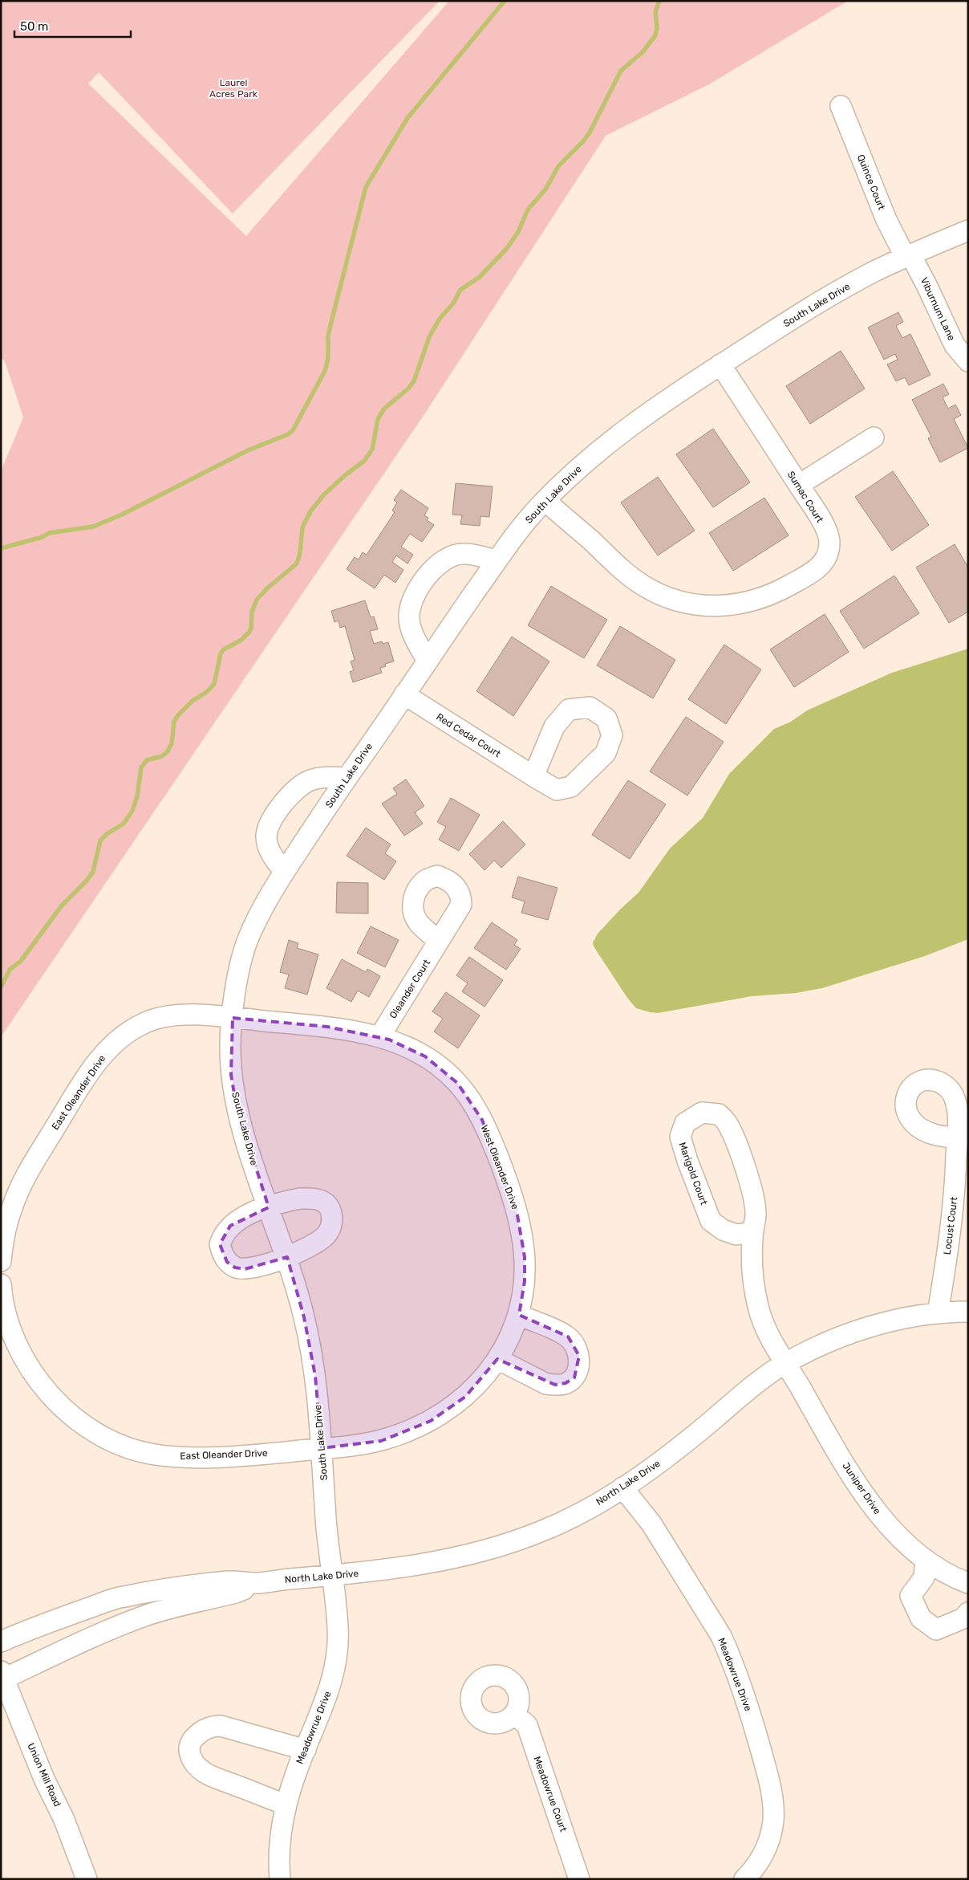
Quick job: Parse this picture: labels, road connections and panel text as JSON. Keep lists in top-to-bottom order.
{
  "streets": {
    "street": [
      "Quince Court",
      "South Lake Drive",
      "Viburnum Lane",
      "Sumac Court",
      "Red Cedar Court",
      "Oleander Court",
      "East Oleander Drive",
      "West Oleander Drive",
      "Marigold Court",
      "Locust Court",
      "North Lake Drive",
      "Juniper Drive",
      "Meadowrue Drive",
      "Union Mill Road",
      "Meadowrue Court"
    ]
  },
  "crossings": [
    ["Quince Court", "South Lake Drive"],
    ["Quince Court", "Viburnum Lane"],
    ["South Lake Drive", "Viburnum Lane"],
    ["South Lake Drive", "Sumac Court"],
    ["South Lake Drive", "Red Cedar Court"],
    ["South Lake Drive", "East Oleander Drive"],
    ["South Lake Drive", "West Oleander Drive"],
    ["South Lake Drive", "North Lake Drive"],
    ["South Lake Drive", "Meadowrue Drive"],
    ["Oleander Court", "West Oleander Drive"],
    ["East Oleander Drive", "West Oleander Drive"],
    ["Marigold Court", "North Lake Drive"],
    ["Marigold Court", "Juniper Drive"],
    ["Locust Court", "North Lake Drive"],
    ["North Lake Drive", "Juniper Drive"],
    ["North Lake Drive", "Meadowrue Drive"],
    ["North Lake Drive", "Union Mill Road"]
  ],
  "parks": ["Laurel Acres Park"],
  "scale_bar": "50 m"
}
